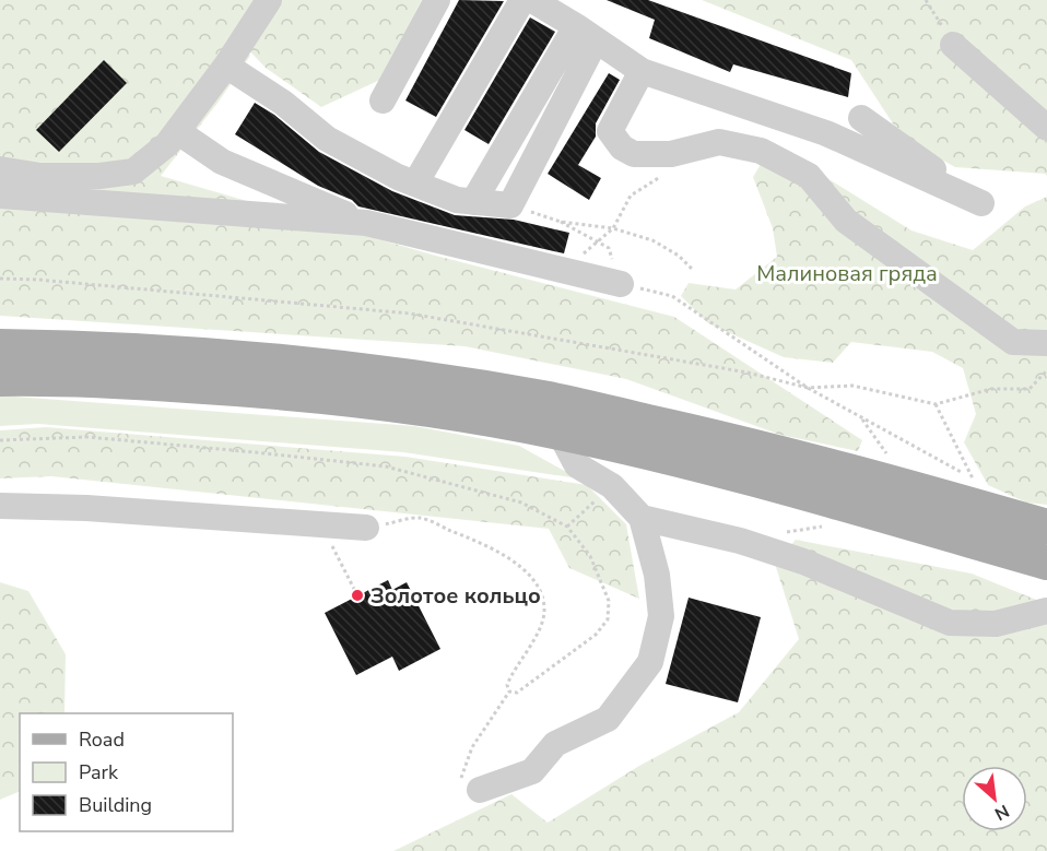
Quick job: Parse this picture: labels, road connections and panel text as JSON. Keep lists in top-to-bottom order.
{
  "parks": ["Малиновая гряда"],
  "places": ["Золотое кольцо"],
  "legend": ["Road", "Park", "Building"],
  "north": "bottom right"
}
